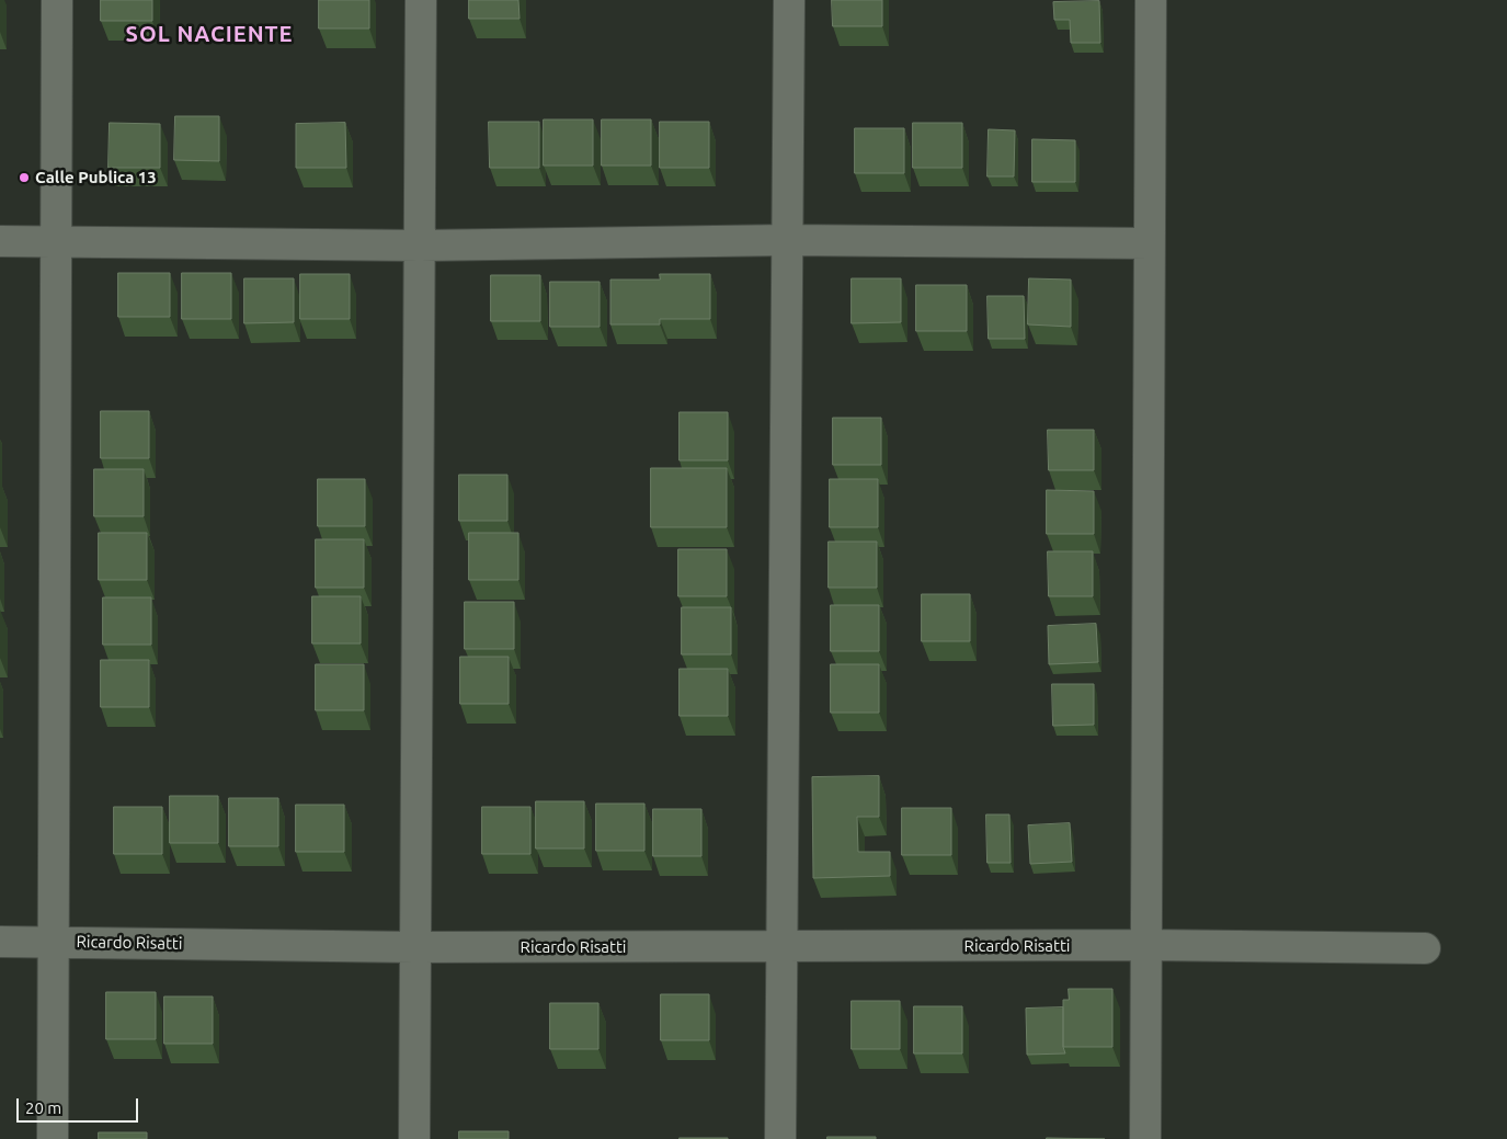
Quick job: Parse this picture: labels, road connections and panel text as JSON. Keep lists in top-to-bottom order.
{
  "streets": {
    "street": ["Ricardo Risatti"]
  },
  "districts": ["SOL NACIENTE"],
  "places": ["Calle Publica 13"],
  "scale_bar": "20 m"
}
